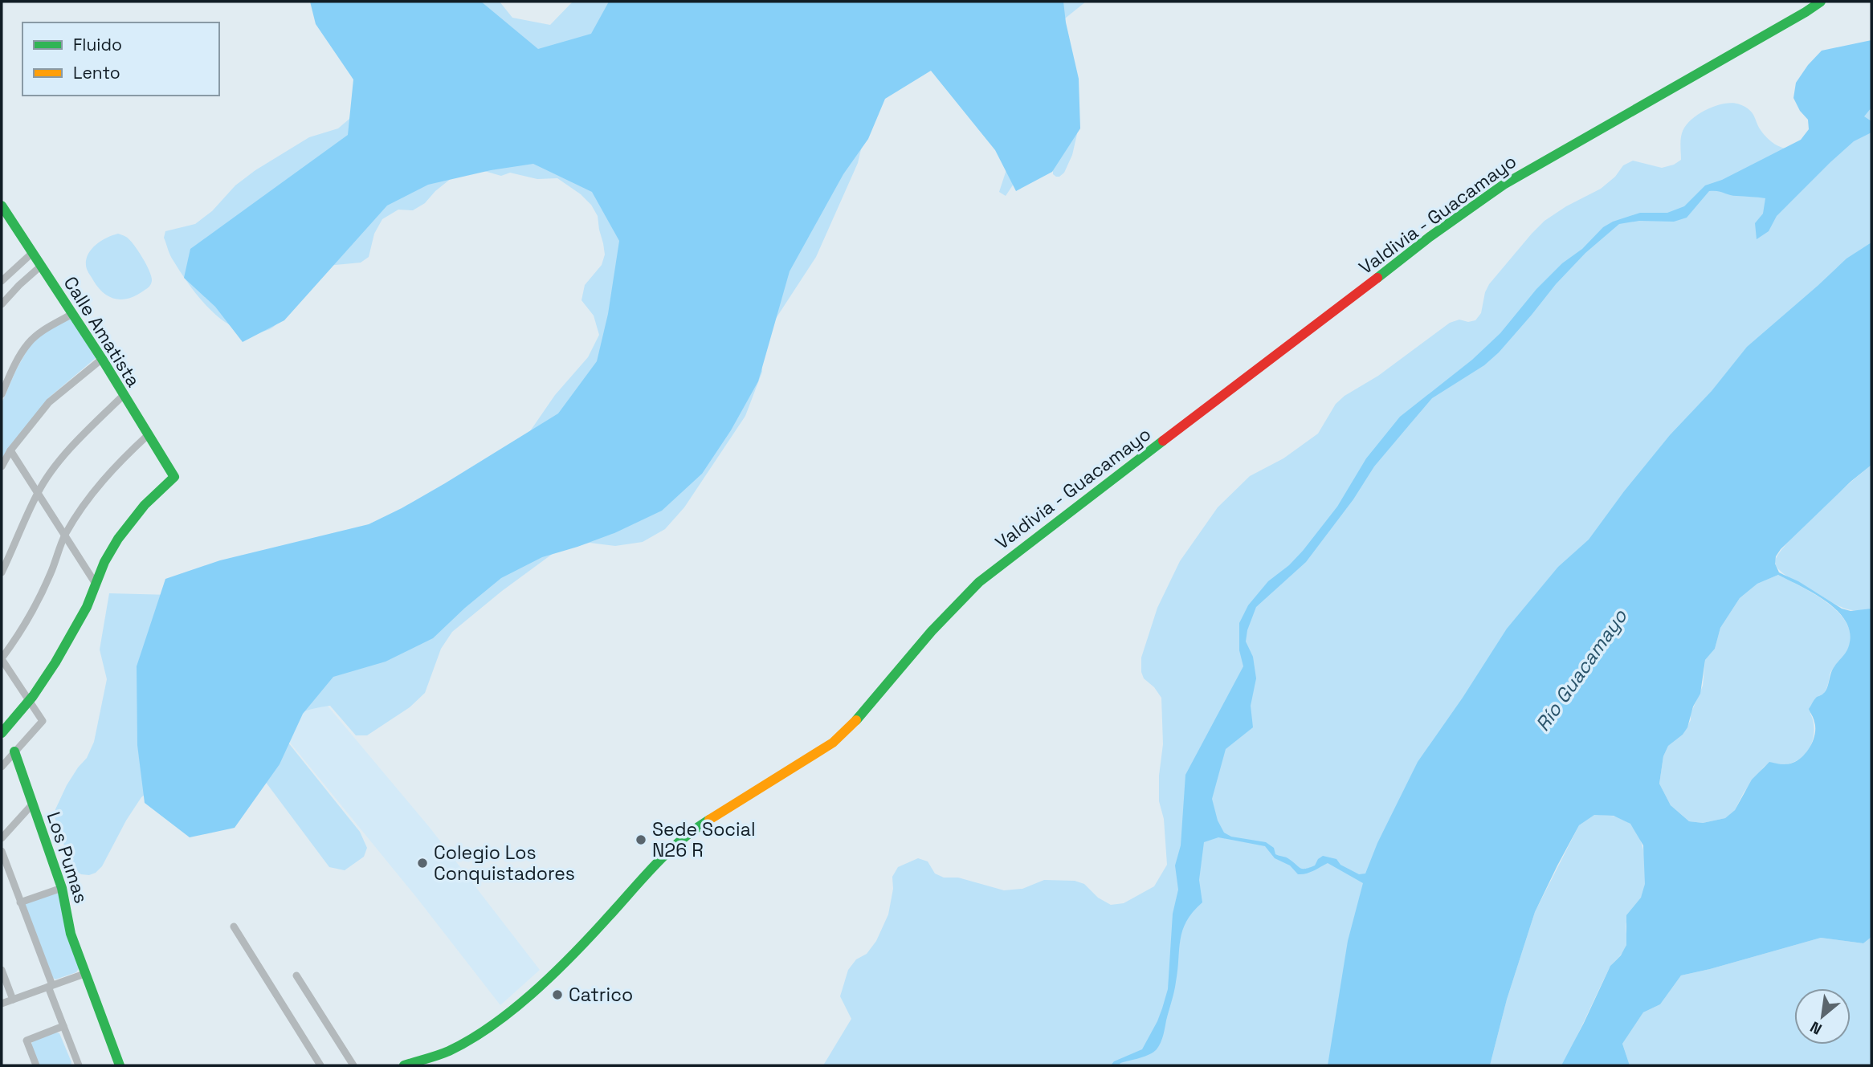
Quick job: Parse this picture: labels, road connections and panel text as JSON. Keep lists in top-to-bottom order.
{
  "streets": {
    "street": ["Valdivia - Guacamayo", "Calle Amatista", "Los Pumas"]
  },
  "water": ["Río Guacamayo"],
  "places": ["Sede Social N26 R", "Colegio Los Conquistadores", "Catrico"],
  "legend": ["Fluido", "Lento"],
  "north": "bottom left"
}
